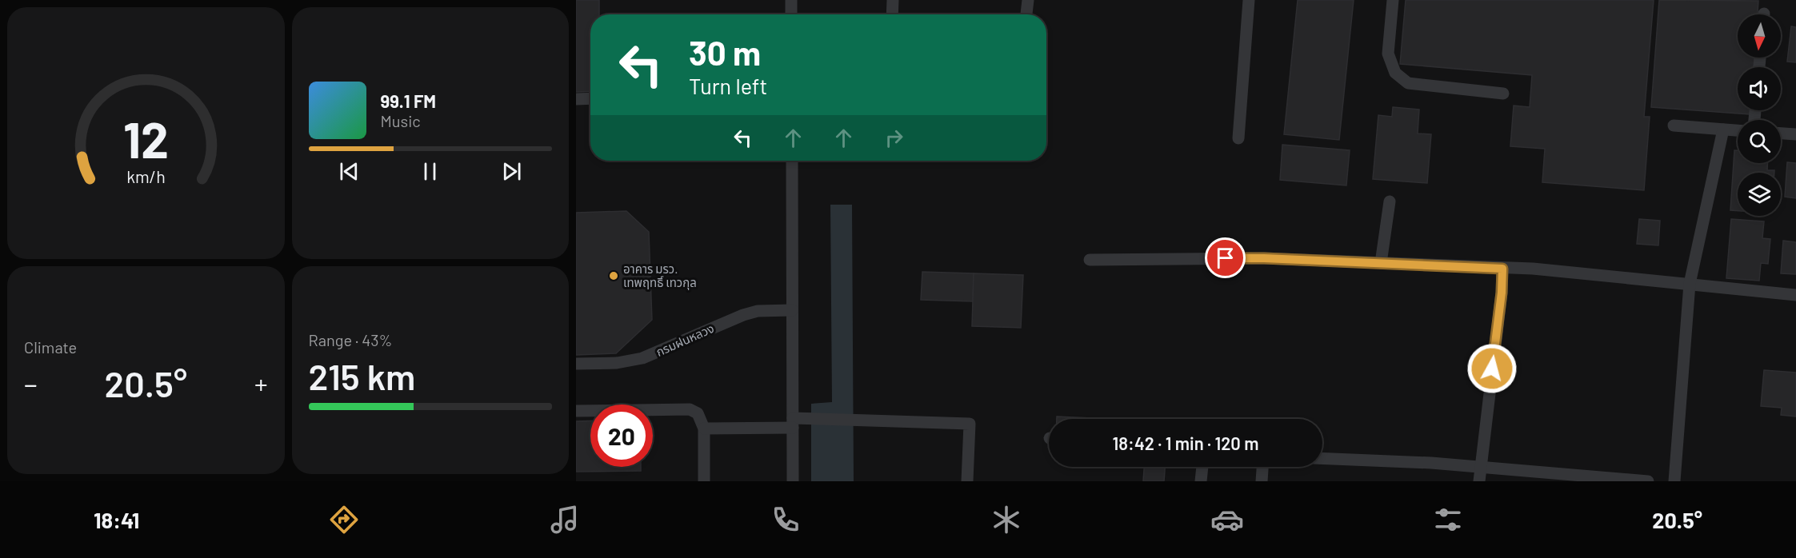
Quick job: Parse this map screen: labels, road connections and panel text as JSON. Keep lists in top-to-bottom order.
{
  "streets": {
    "lane": ["กรมฝนหลวง"]
  },
  "places": ["อาคาร มรว. เทพฤทธิ์ เทวกุล"],
  "north": "bottom",
  "page": {
    "turn": ["30 m", "Turn left"],
    "song": ["99.1 FM", "Music"],
    "tile": [
      "Climate",
      ["Range · 43%", "215 km"]
    ],
    "heat": ["−", "20.5°", "+"],
    "limit": "20",
    "trip": "18:42 · 1 min · 120 m",
    "tabs": ["18:41", "20.5°"],
    "gauge": ["12", "km/h"]
  }
}
